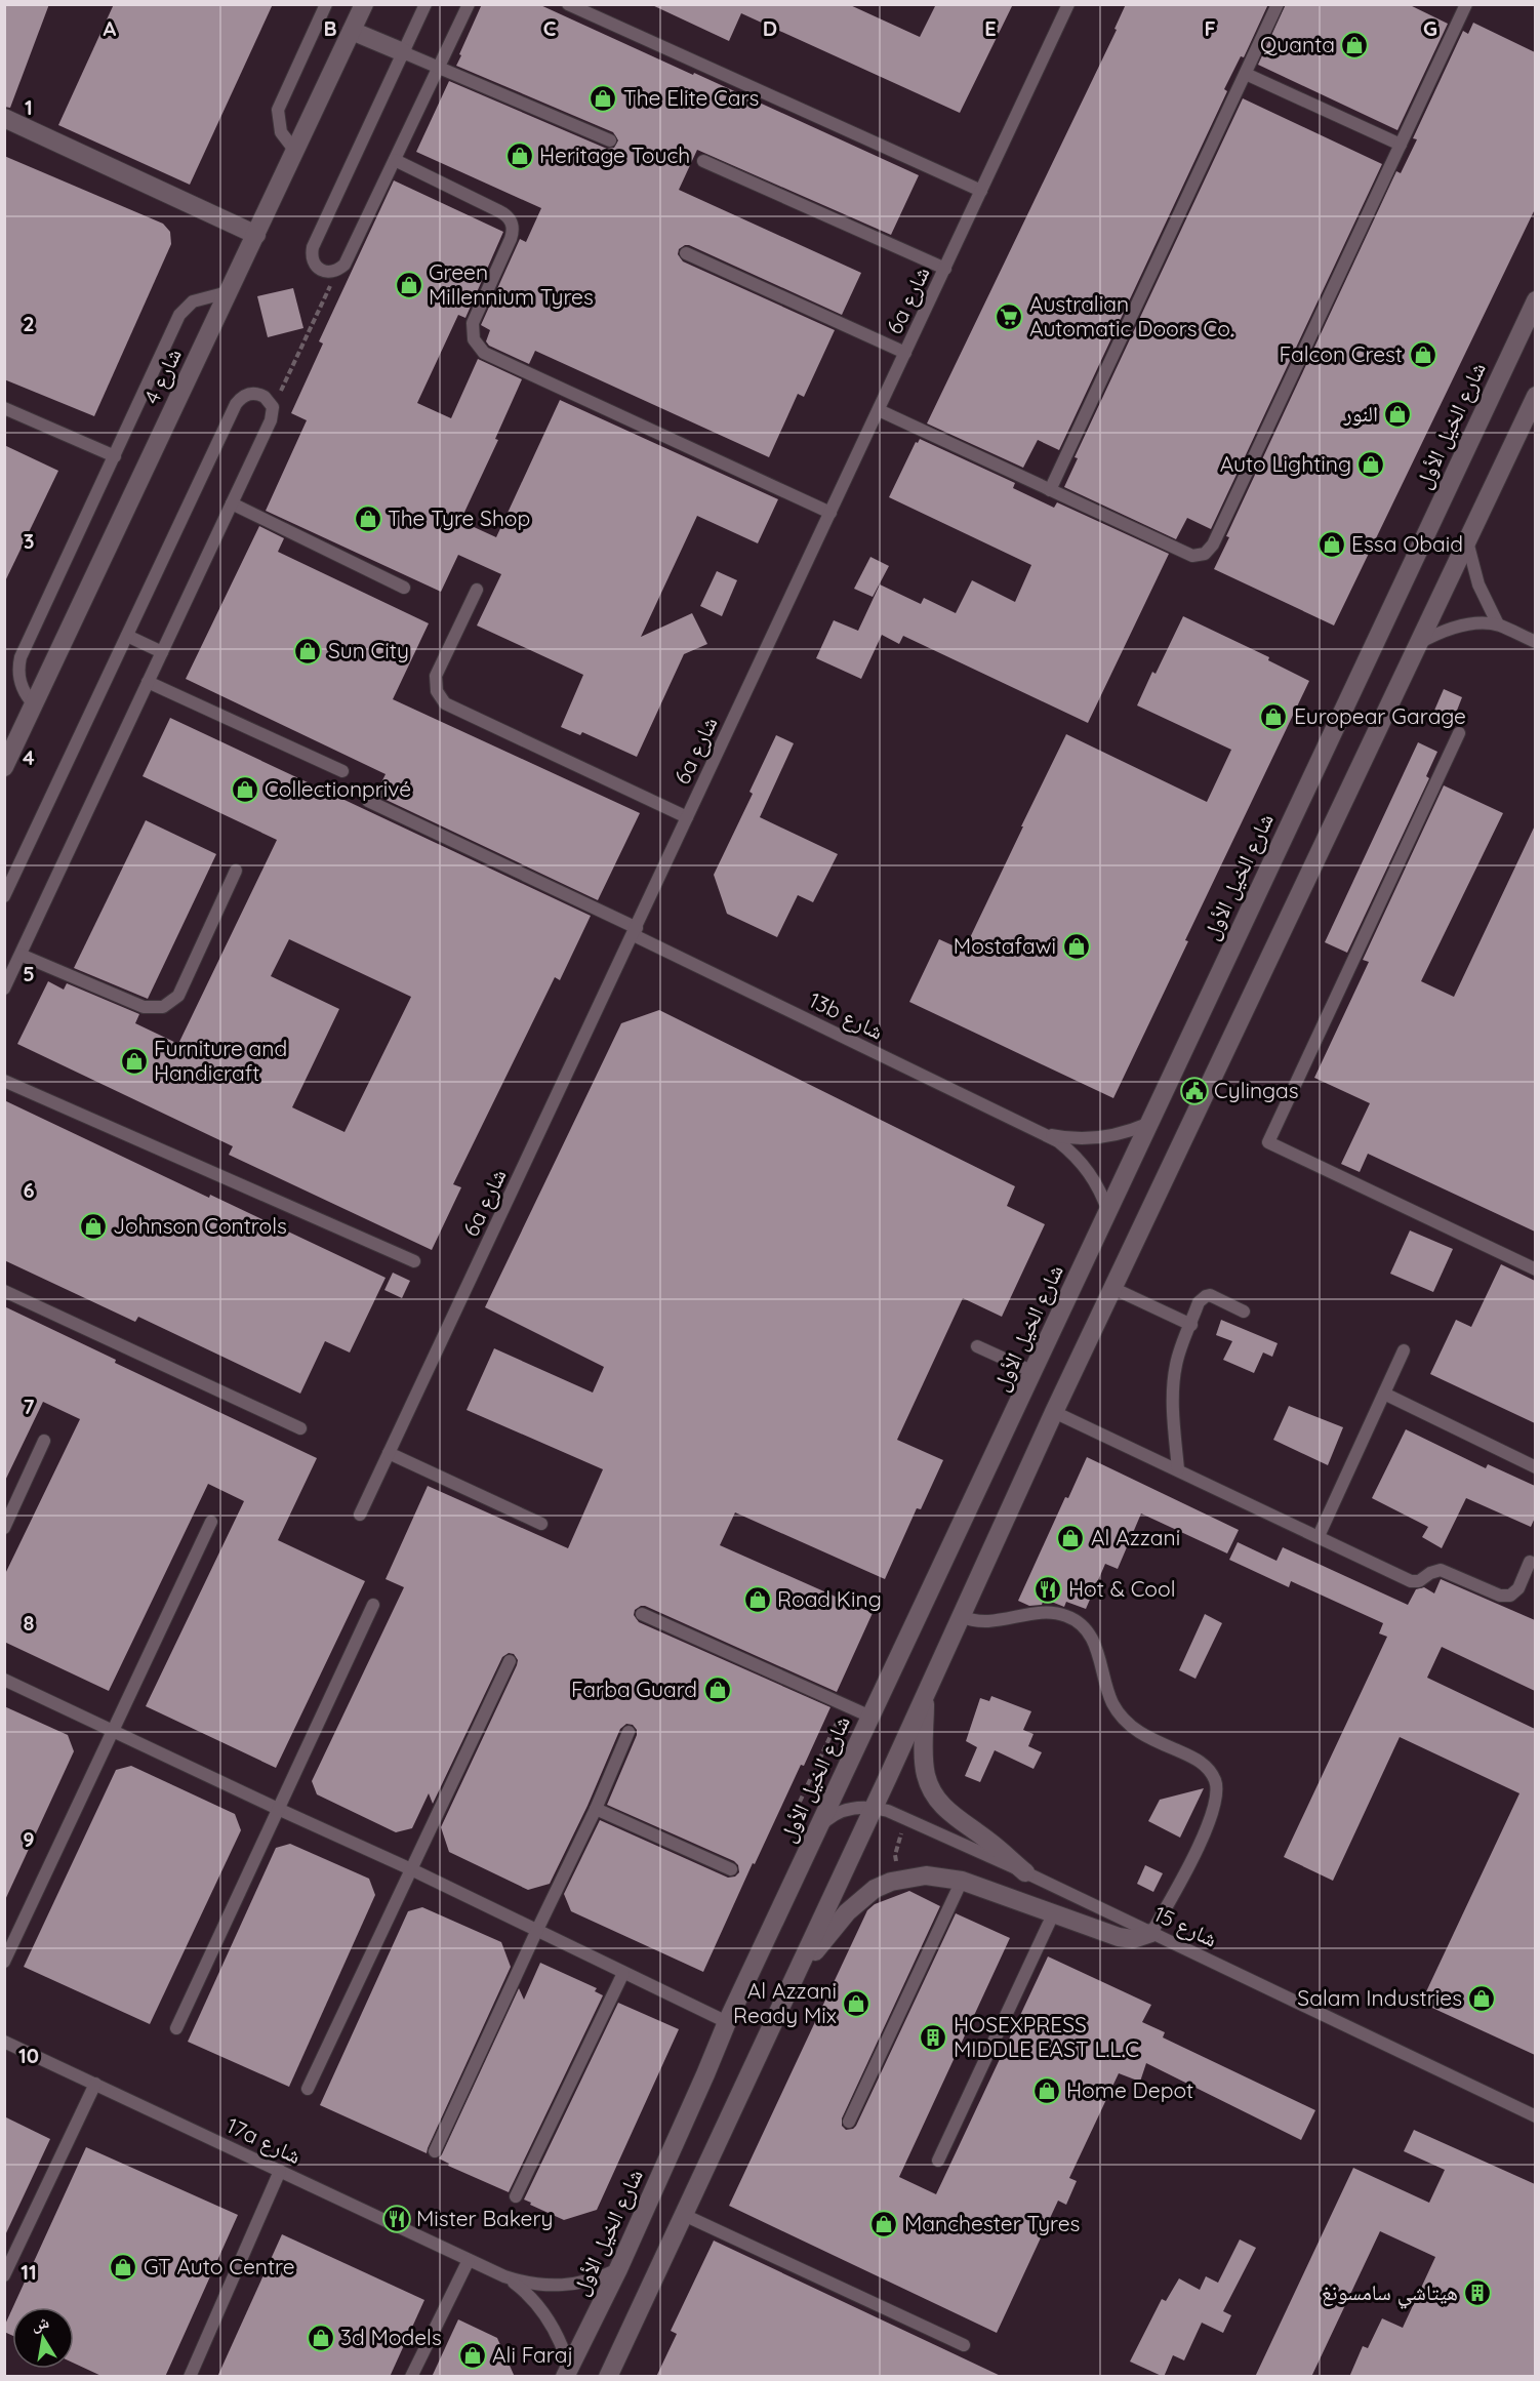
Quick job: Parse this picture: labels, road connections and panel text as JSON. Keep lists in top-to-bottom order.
{
  "streets": {
    "main road": ["شارع 4", "شارع الخيل الأول"],
    "lane": [
      "6a شارع",
      "13b شارع",
      "شارع 15",
      "17a شارع"
    ]
  },
  "crossings": [
    ["6a شارع", "13b شارع"],
    ["شارع الخيل الأول", "13b شارع"],
    ["شارع الخيل الأول", "شارع 15"],
    ["شارع الخيل الأول", "17a شارع"]
  ],
  "places": {
    "shop": [
      "Quanta",
      "The Elite Cars",
      "Heritage Touch",
      "Green Millennium Tyres",
      "Falcon Crest",
      "النور",
      "Auto Lighting",
      "The Tyre Shop",
      "Essa Obaid",
      "Sun City",
      "Europear Garage",
      "Collectionprivé",
      "Mostafawi",
      "Furniture and Handicraft",
      "Johnson Controls",
      "Al Azzani",
      "Road King",
      "Farba Guard",
      "Salam Industries",
      "Al Azzani Ready Mix",
      "Home Depot",
      "Manchester Tyres",
      "GT Auto Centre",
      "3d Models",
      "Ali Faraj"
    ],
    "supermarket": ["Australian Automatic Doors Co."],
    "public building": ["Cylingas"],
    "restaurant": ["Hot & Cool", "Mister Bakery"],
    "building": ["HOSEXPRESS MIDDLE EAST L.L.C", "هيتاشي سامسونغ"]
  },
  "north": "top",
  "grid": {
    "columns": [
      "A",
      "B",
      "C",
      "D",
      "E",
      "F",
      "G"
    ],
    "rows": [
      "1",
      "2",
      "3",
      "4",
      "5",
      "6",
      "7",
      "8",
      "9",
      "10",
      "11"
    ]
  }
}
